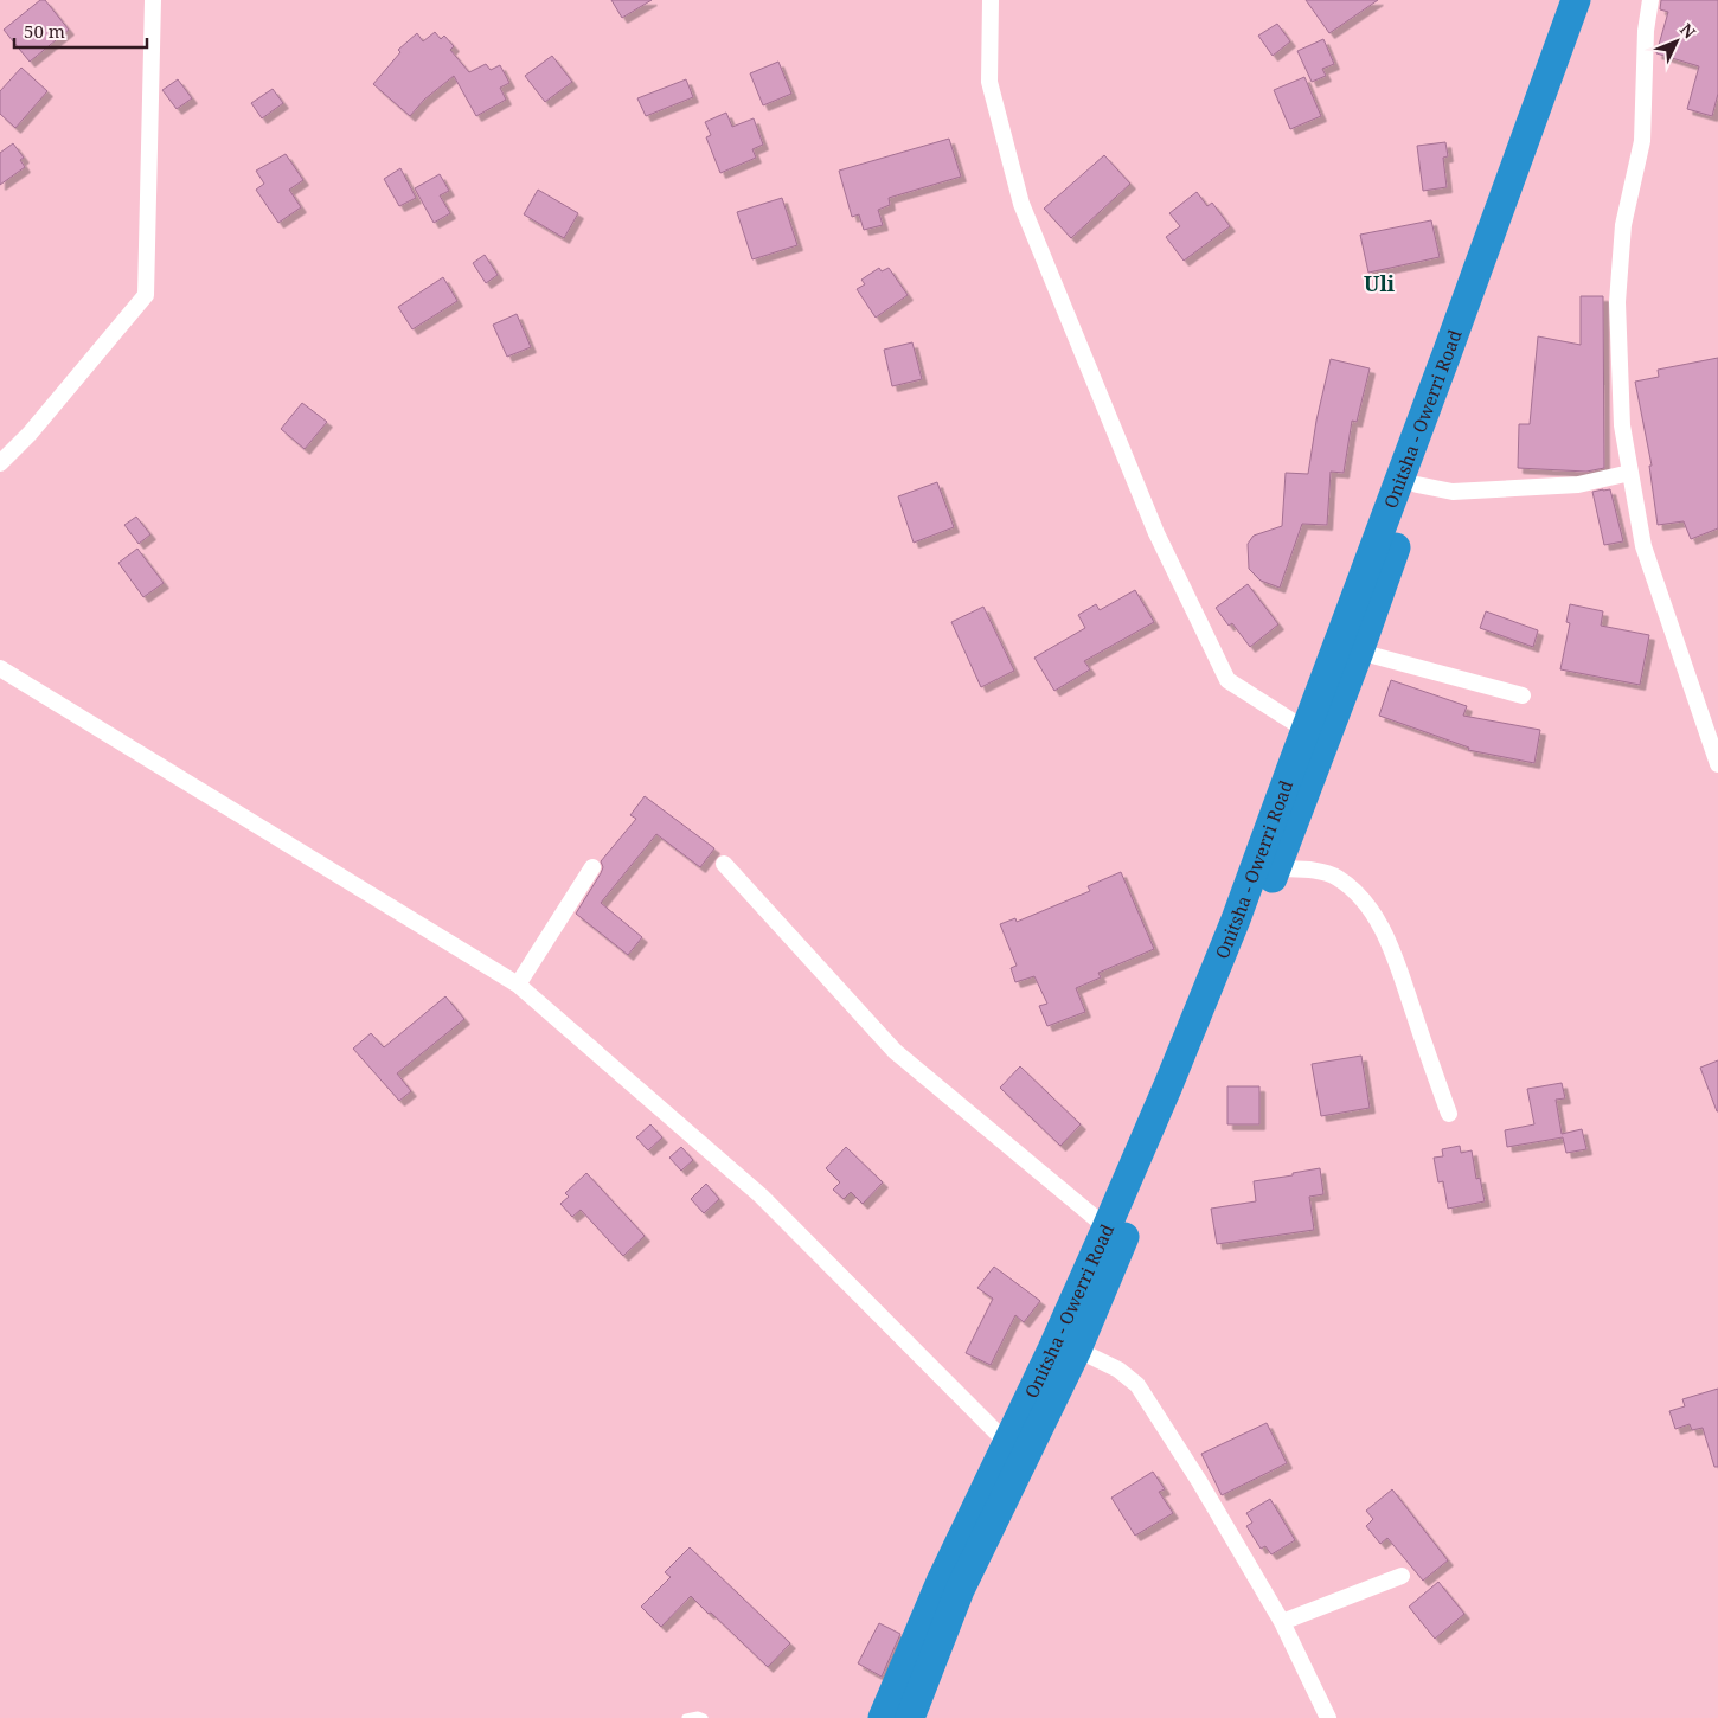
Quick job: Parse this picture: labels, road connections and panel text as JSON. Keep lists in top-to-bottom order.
{
  "streets": {
    "highway": ["Onitsha - Owerri Road"]
  },
  "districts": ["Uli"],
  "scale_bar": "50 m",
  "north": "top right"
}
